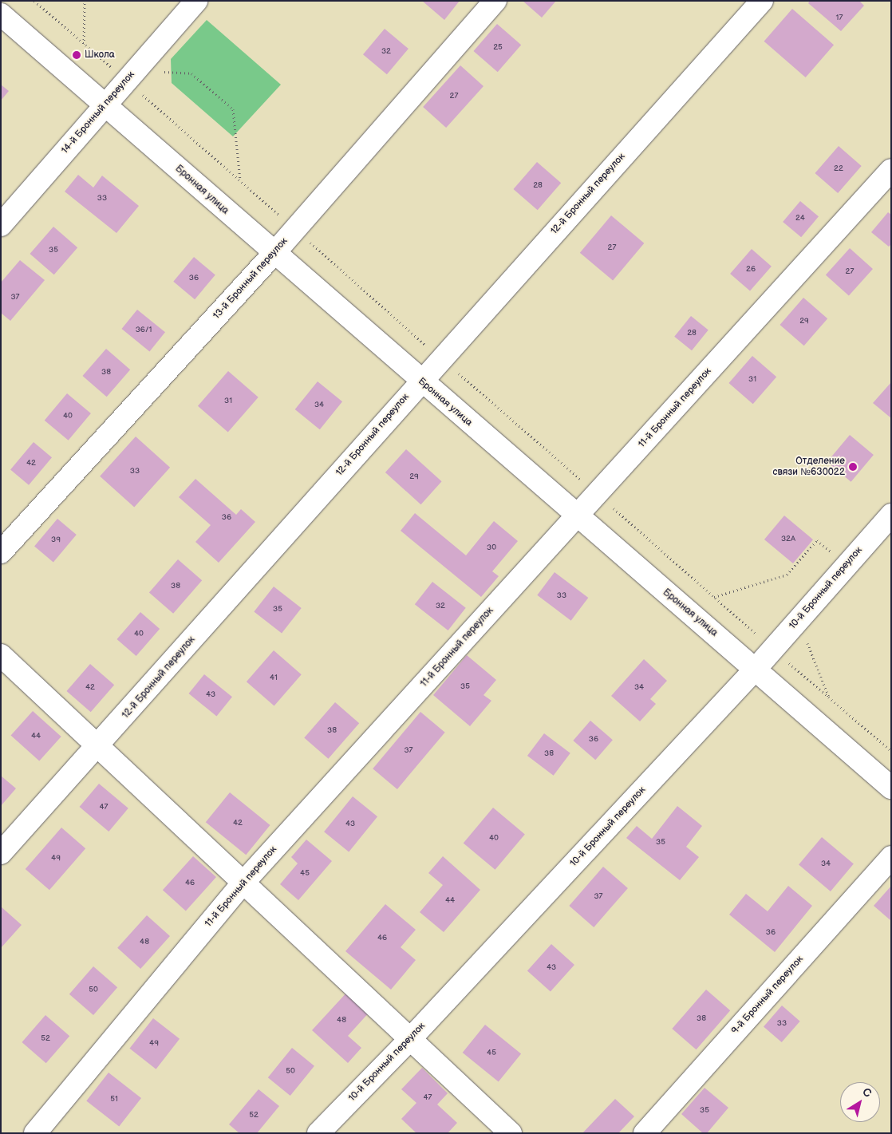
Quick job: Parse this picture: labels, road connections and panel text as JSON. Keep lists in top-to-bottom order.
{
  "streets": {
    "street": [
      "14-й Бронный переулок",
      "Бронная улица",
      "12-й Бронный переулок",
      "13-й Бронный переулок",
      "11-й Бронный переулок",
      "10-й Бронный переулок",
      "9-й Бронный переулок"
    ]
  },
  "crossings": [
    ["14-й Бронный переулок", "Бронная улица"],
    ["Бронная улица", "12-й Бронный переулок"],
    ["Бронная улица", "13-й Бронный переулок"],
    ["Бронная улица", "11-й Бронный переулок"],
    ["Бронная улица", "10-й Бронный переулок"]
  ],
  "places": ["Школа", "Отделение связи №630022"],
  "house_numbers": [
    "17",
    "25",
    "32",
    "27",
    "22",
    "28",
    "33",
    "24",
    "27",
    "35",
    "26",
    "27",
    "36",
    "37",
    "29",
    "36/1",
    "28",
    "38",
    "31",
    "31",
    "34",
    "40",
    "42",
    "33",
    "29",
    "36",
    "32А",
    "39",
    "30",
    "38",
    "33",
    "32",
    "35",
    "40",
    "41",
    "35",
    "42",
    "34",
    "43",
    "38",
    "44",
    "36",
    "37",
    "38",
    "47",
    "42",
    "43",
    "40",
    "35",
    "49",
    "34",
    "45",
    "46",
    "37",
    "44",
    "36",
    "46",
    "48",
    "43",
    "50",
    "38",
    "48",
    "33",
    "52",
    "49",
    "45",
    "50",
    "47",
    "51",
    "35",
    "52"
  ],
  "north": "top right"
}
